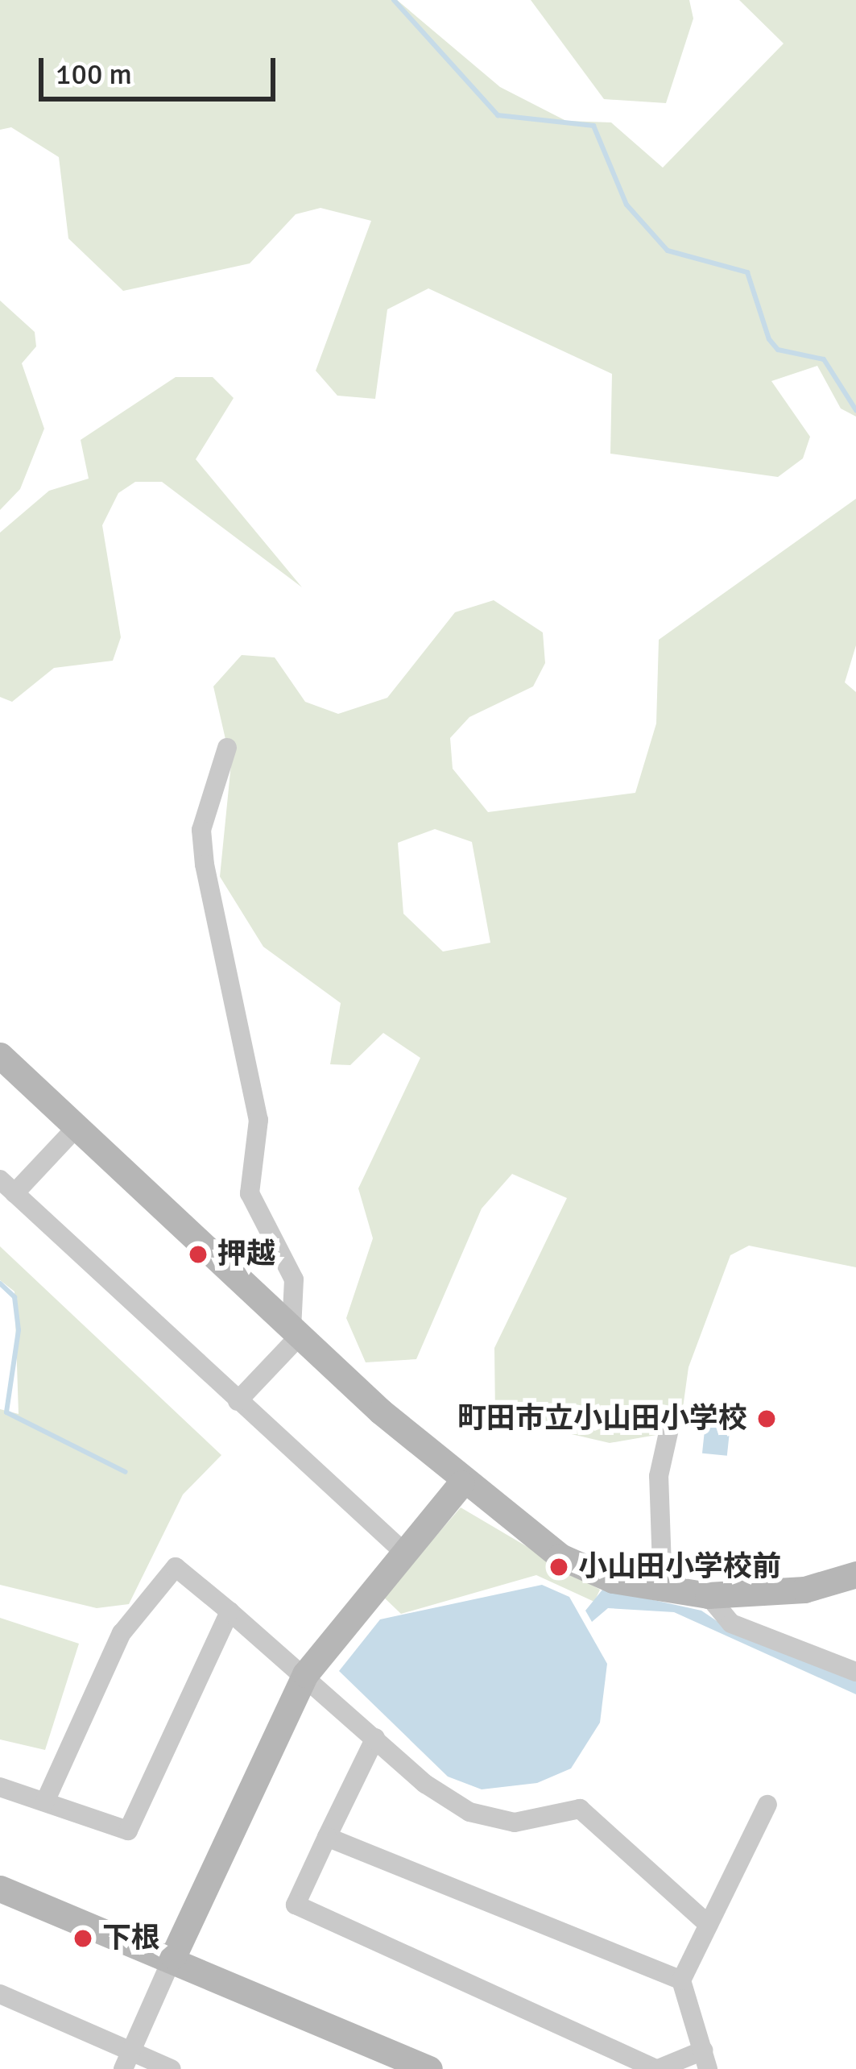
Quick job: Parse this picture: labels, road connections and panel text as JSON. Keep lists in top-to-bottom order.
{
  "places": [
    "押越",
    "町田市立小山田小学校",
    "小山田小学校前",
    "下根"
  ],
  "scale_bar": "100 m"
}
